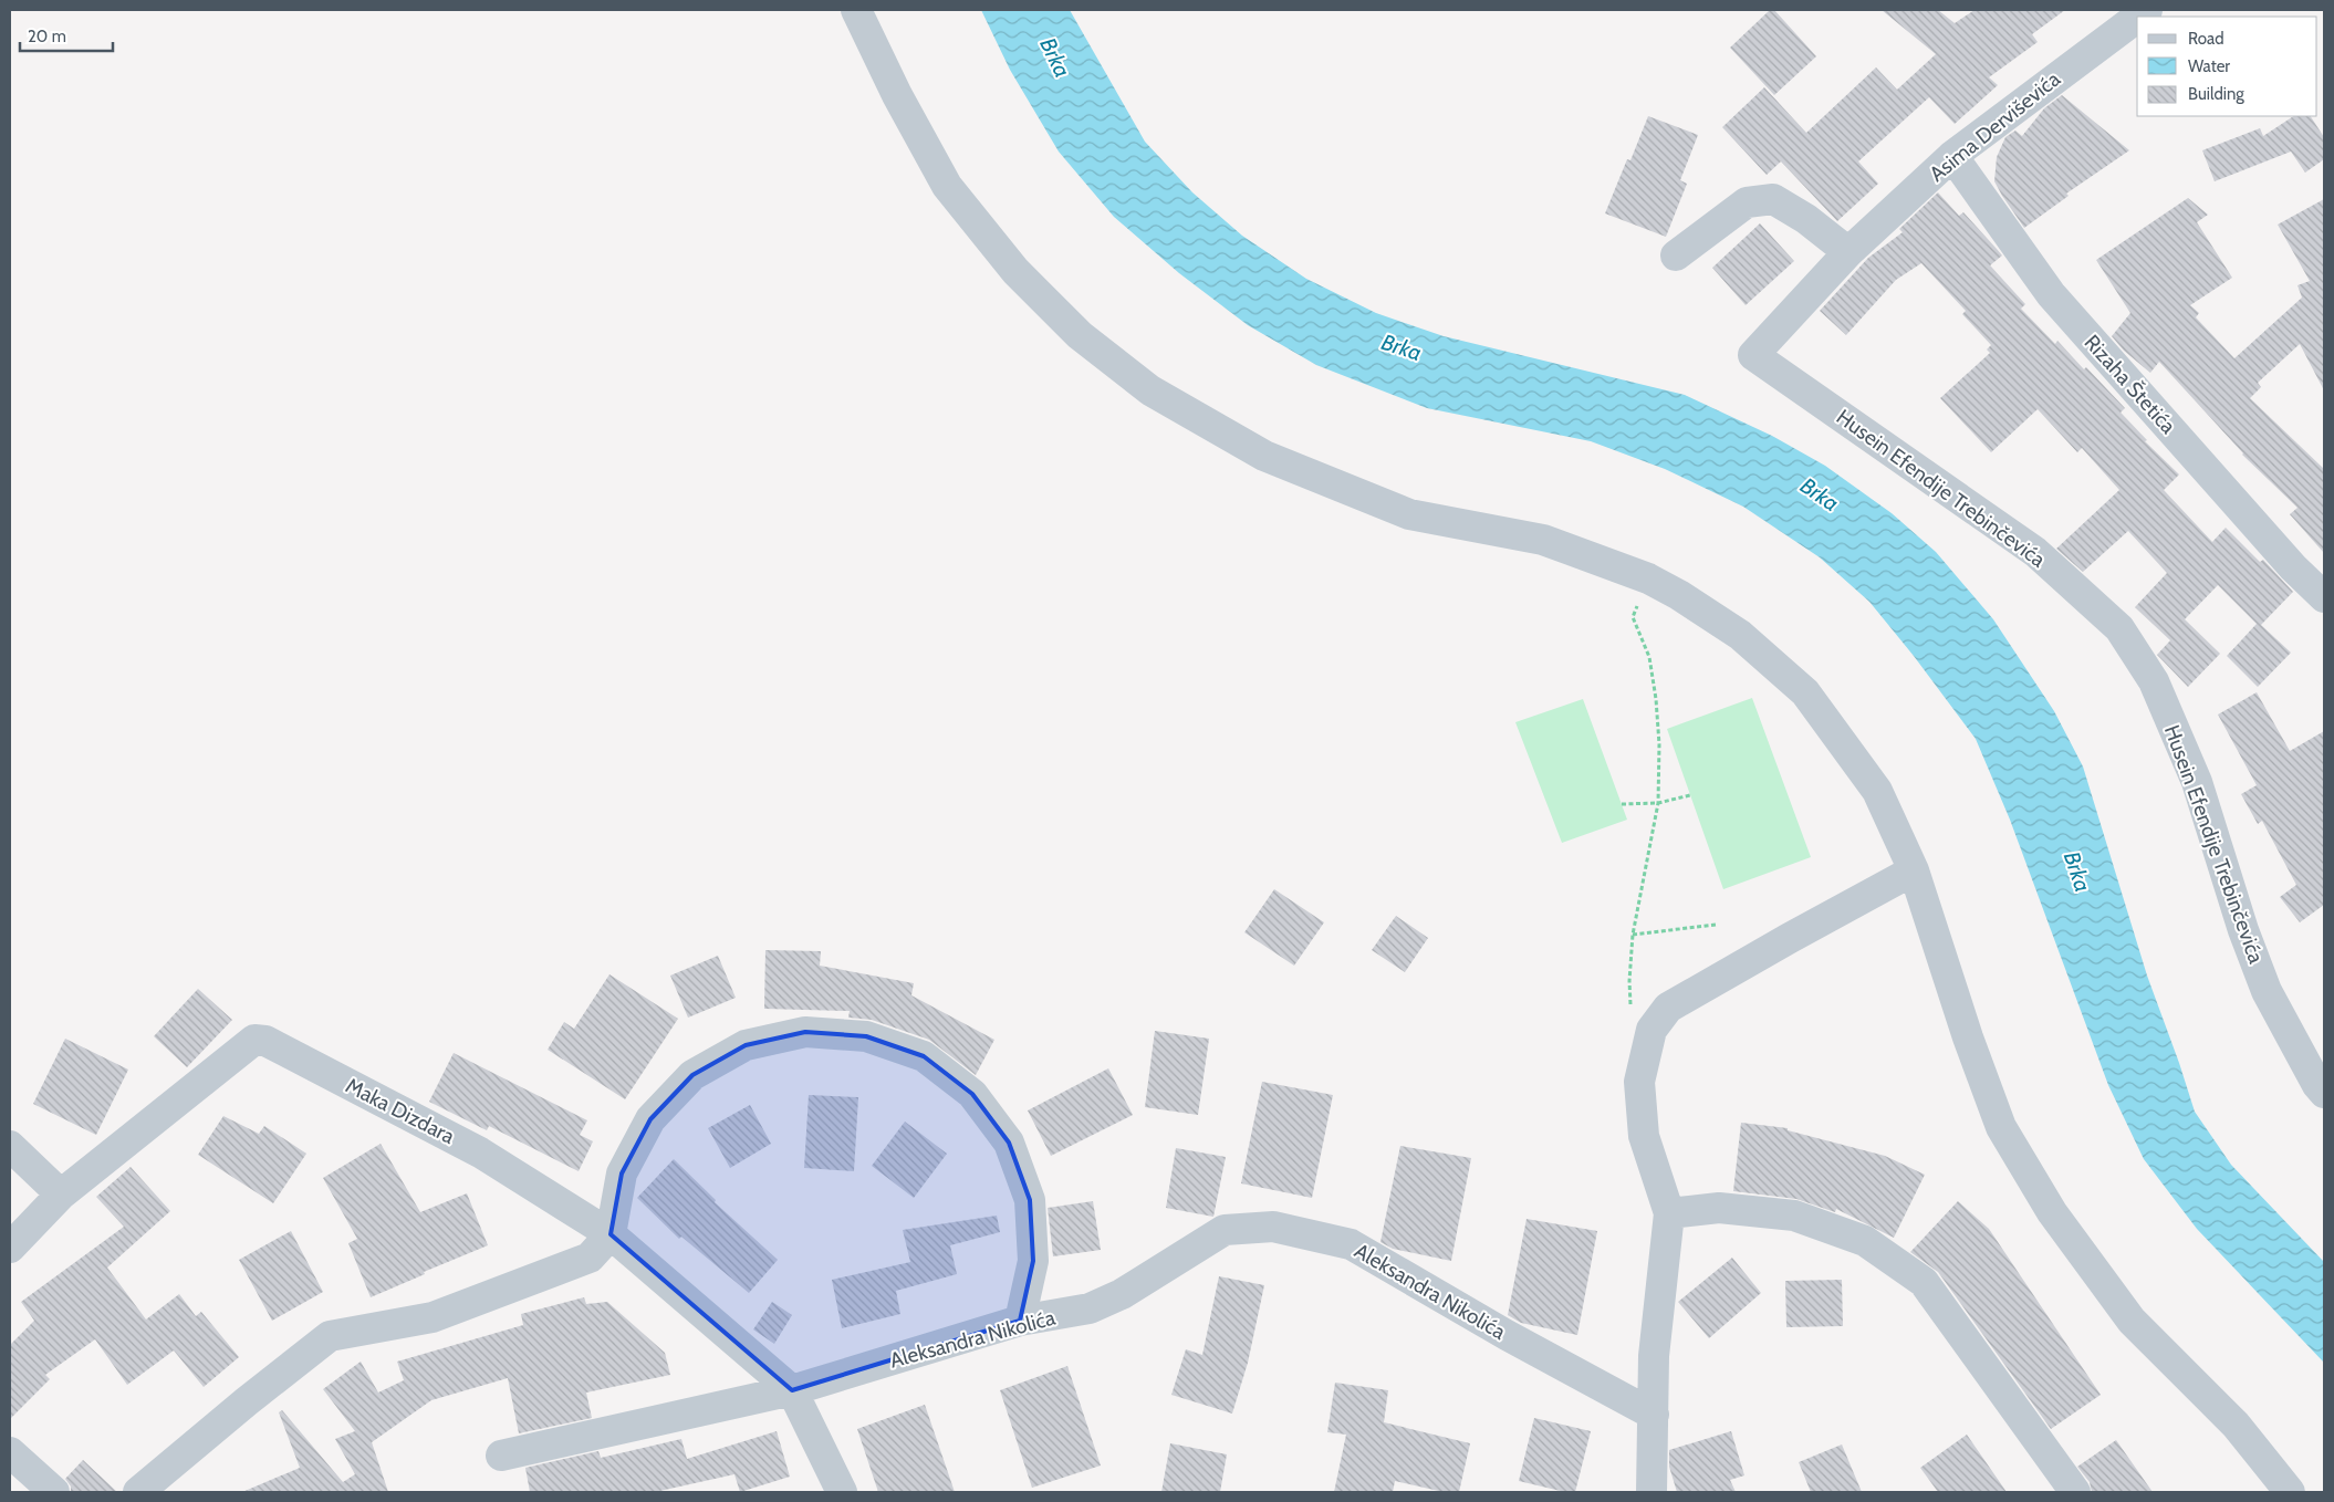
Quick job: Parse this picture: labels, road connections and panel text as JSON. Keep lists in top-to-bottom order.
{
  "streets": {
    "street": [
      "Asima Derviševića",
      "Rizaha Štetića",
      "Husein Efendije Trebinčevića",
      "Maka Dizdara",
      "Aleksandra Nikolića"
    ]
  },
  "crossings": [
    ["Asima Derviševića", "Rizaha Štetića"],
    ["Asima Derviševića", "Husein Efendije Trebinčevića"],
    ["Maka Dizdara", "Aleksandra Nikolića"]
  ],
  "water": ["Brka"],
  "legend": ["Road", "Water", "Building"],
  "scale_bar": "20 m"
}
